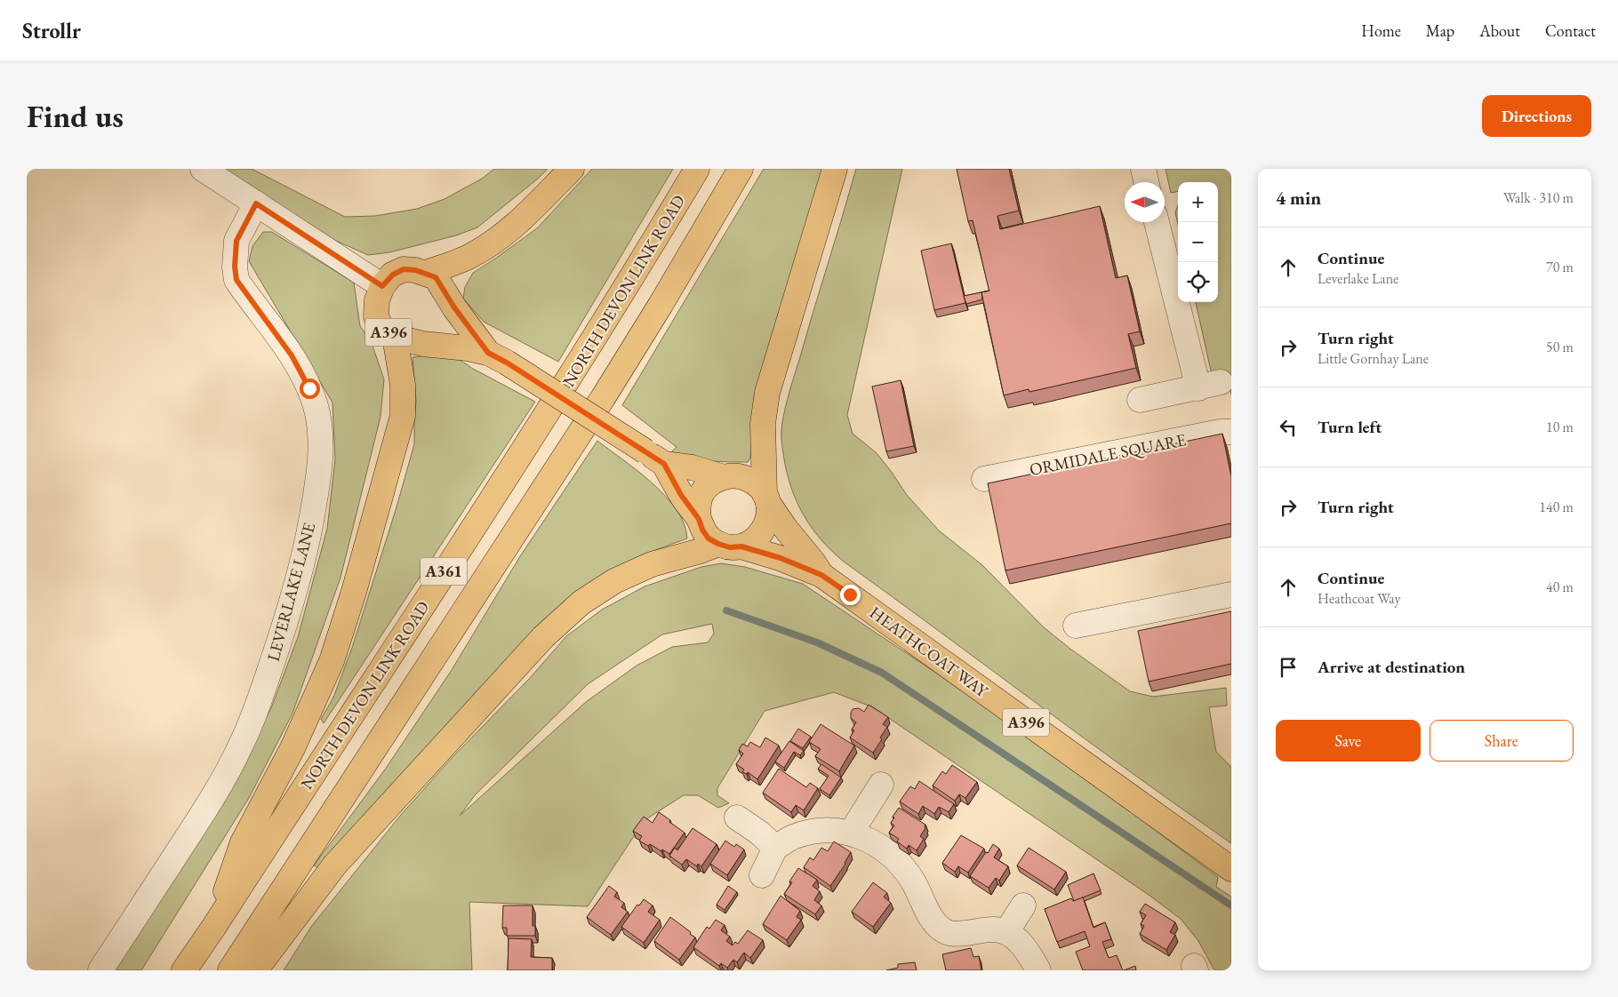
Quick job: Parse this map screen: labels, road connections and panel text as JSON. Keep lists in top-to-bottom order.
{
  "streets": {
    "main road": [
      "NORTH DEVON LINK ROAD",
      "A396",
      "A361",
      "HEATHCOAT WAY"
    ],
    "street": ["ORMIDALE SQUARE", "LEVERLAKE LANE"]
  },
  "crossings": [
    ["A396", "HEATHCOAT WAY"]
  ],
  "north": "left",
  "page": {
    "header": "Strollr",
    "nav": [
      "Home",
      "Map",
      "About",
      "Contact"
    ],
    "buttons": [
      "Directions",
      ["Save", "Share"]
    ],
    "title": "Find us",
    "heading": ["4 min", "Walk · 310 m"],
    "map_buttons": ["+", "−"],
    "list": [
      ["Continue", "Leverlake Lane", "70 m"],
      ["Turn right", "Little Gornhay Lane", "50 m"],
      ["Turn left", "10 m"],
      ["Turn right", "140 m"],
      ["Continue", "Heathcoat Way", "40 m"],
      "Arrive at destination"
    ]
  }
}
